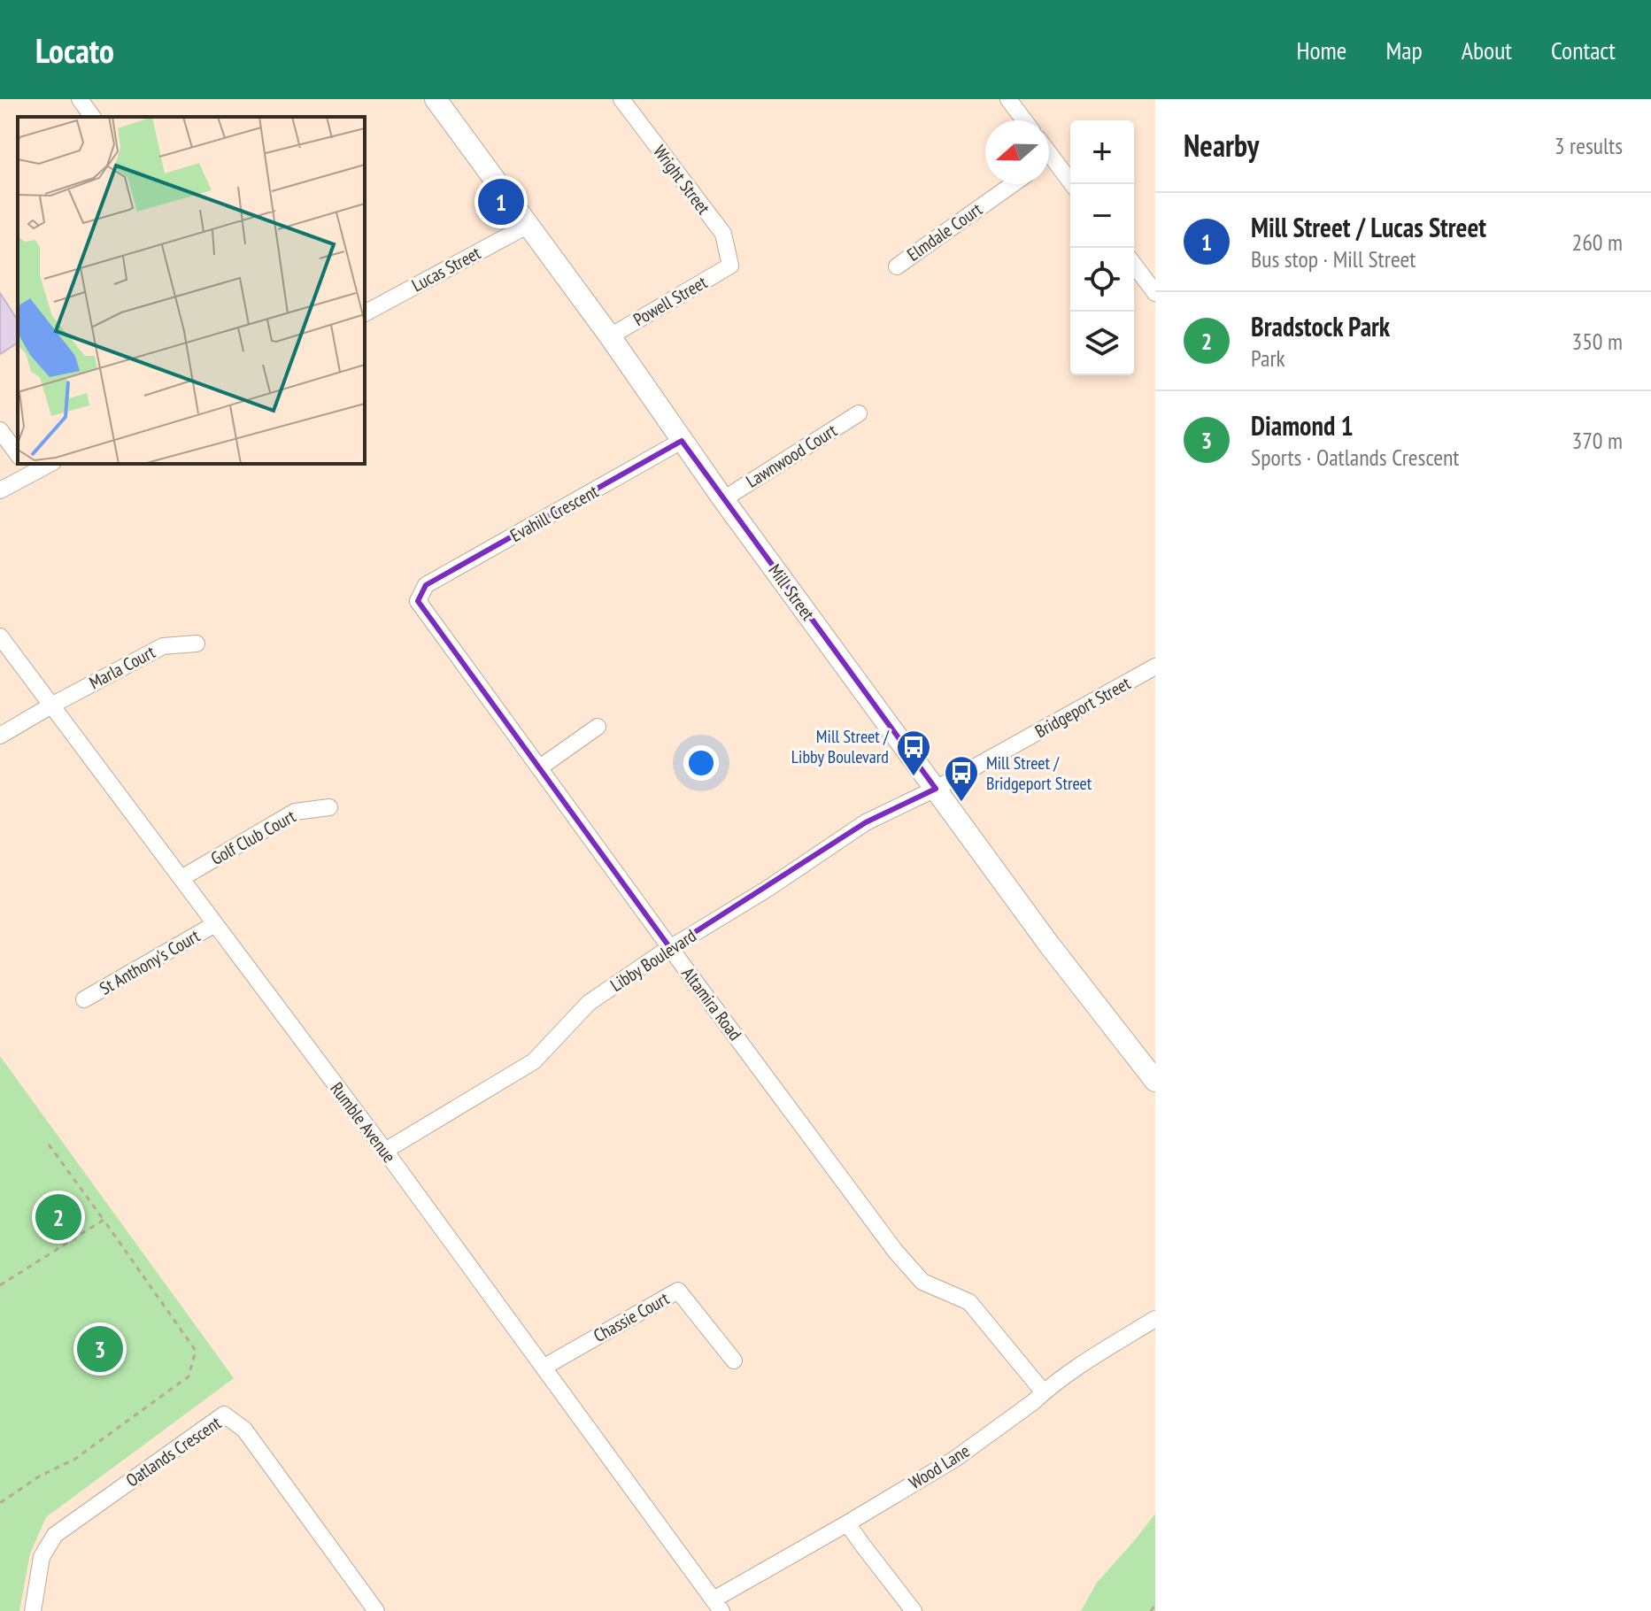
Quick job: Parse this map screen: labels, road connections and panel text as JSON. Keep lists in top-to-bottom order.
{
  "streets": {
    "street": [
      "Wright Street",
      "Elmdale Court",
      "Lucas Street",
      "Powell Street",
      "Lawnwood Court",
      "Evahill Crescent",
      "Mill Street",
      "Marla Court",
      "Bridgeport Street",
      "Golf Club Court",
      "Libby Boulevard",
      "St Anthony's Court",
      "Altamira Road",
      "Rumble Avenue",
      "Chassie Court",
      "Oatlands Crescent",
      "Wood Lane"
    ]
  },
  "crossings": [
    ["Wright Street", "Powell Street"],
    ["Lucas Street", "Mill Street"],
    ["Powell Street", "Mill Street"],
    ["Lawnwood Court", "Mill Street"],
    ["Evahill Crescent", "Mill Street"],
    ["Evahill Crescent", "Altamira Road"],
    ["Mill Street", "Bridgeport Street"],
    ["Mill Street", "Libby Boulevard"],
    ["Marla Court", "Rumble Avenue"],
    ["Bridgeport Street", "Libby Boulevard"],
    ["Golf Club Court", "Rumble Avenue"],
    ["Libby Boulevard", "Altamira Road"],
    ["Libby Boulevard", "Rumble Avenue"],
    ["St Anthony's Court", "Rumble Avenue"],
    ["Altamira Road", "Wood Lane"],
    ["Rumble Avenue", "Chassie Court"],
    ["Rumble Avenue", "Wood Lane"]
  ],
  "places": {
    "bus stop": ["Mill Street / Libby Boulevard", "Mill Street / Bridgeport Street"]
  },
  "north": "left",
  "page": {
    "header": "Locato",
    "nav": [
      "Home",
      "Map",
      "About",
      "Contact"
    ],
    "heading": ["Nearby", "3 results"],
    "map_buttons": ["+", "−"],
    "pins": ["1", "2", "3"],
    "list": [
      {
        "mark": "1",
        "name": "Mill Street / Lucas Street",
        "note": "Bus stop · Mill Street",
        "value": "260 m"
      },
      {
        "mark": "2",
        "name": "Bradstock Park",
        "note": "Park",
        "value": "350 m"
      },
      {
        "mark": "3",
        "name": "Diamond 1",
        "note": "Sports · Oatlands Crescent",
        "value": "370 m"
      }
    ]
  }
}
